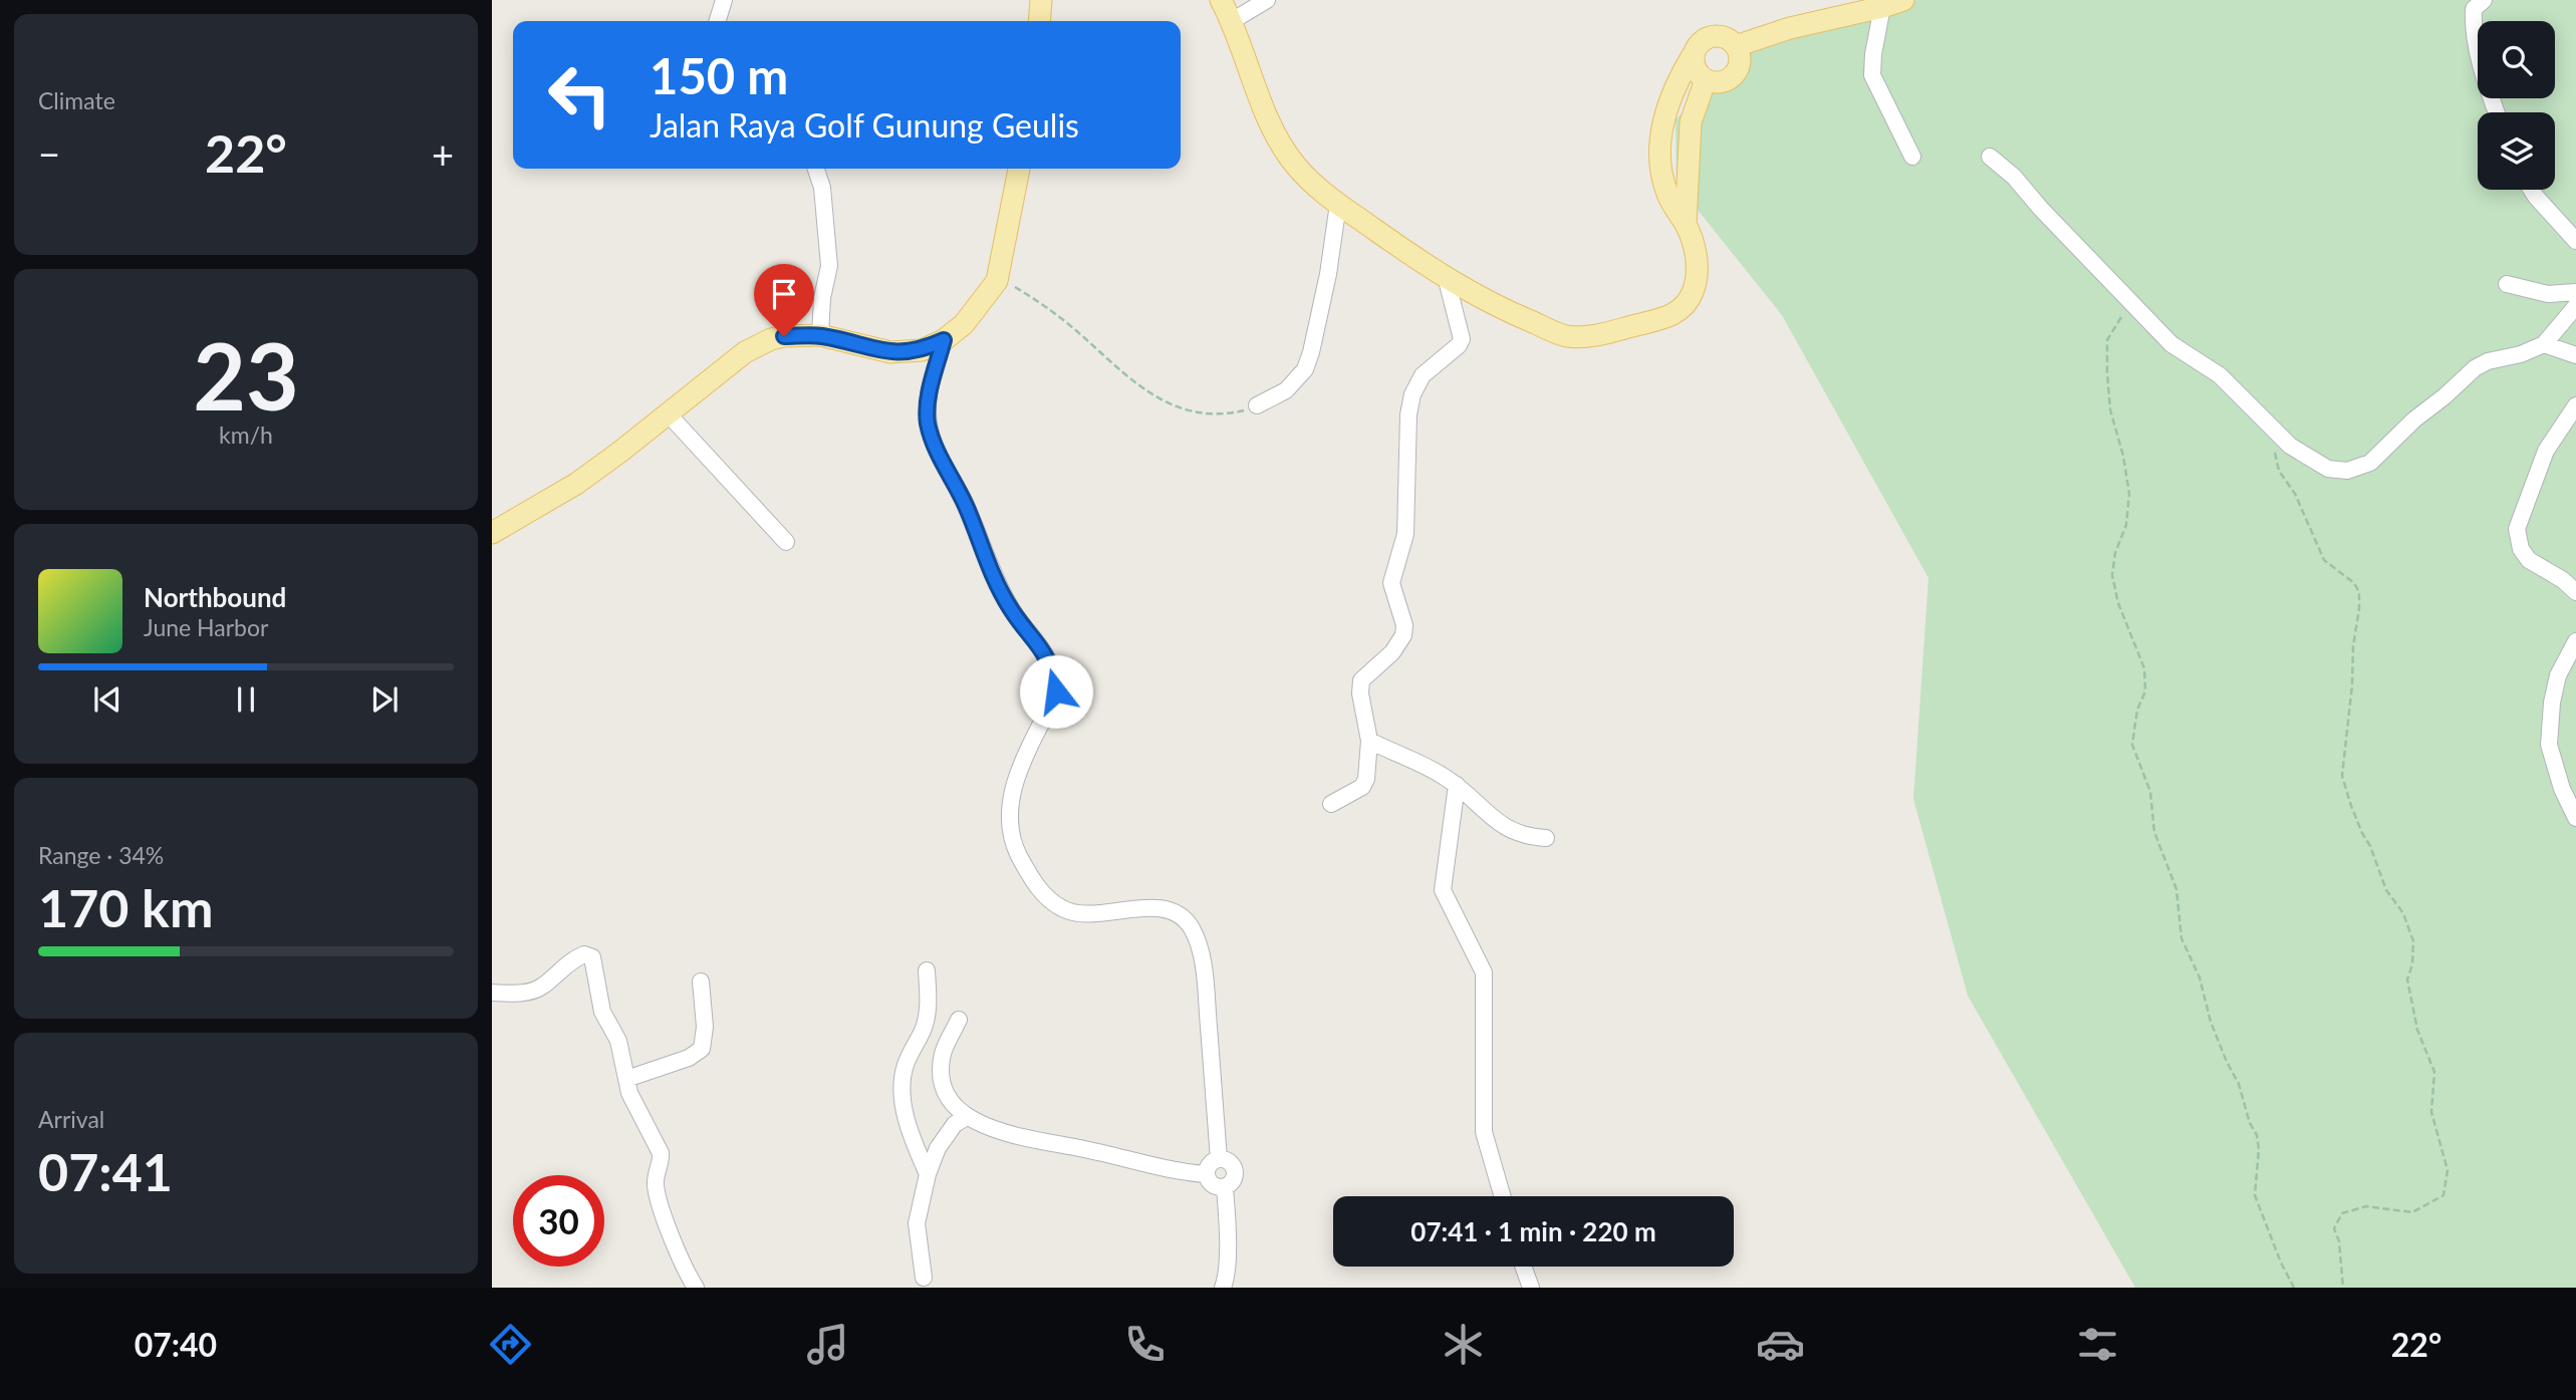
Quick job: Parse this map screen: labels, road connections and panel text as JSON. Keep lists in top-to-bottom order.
{
  "page": {
    "tile": [
      "Climate",
      ["23", "km/h"],
      ["Range · 34%", "170 km"],
      ["Arrival", "07:41"]
    ],
    "turn": ["150 m", "Jalan Raya Golf Gunung Geulis"],
    "heat": ["−", "22°", "+"],
    "song": ["Northbound", "June Harbor"],
    "limit": "30",
    "trip": "07:41 · 1 min · 220 m",
    "tabs": ["07:40", "22°"]
  }
}
